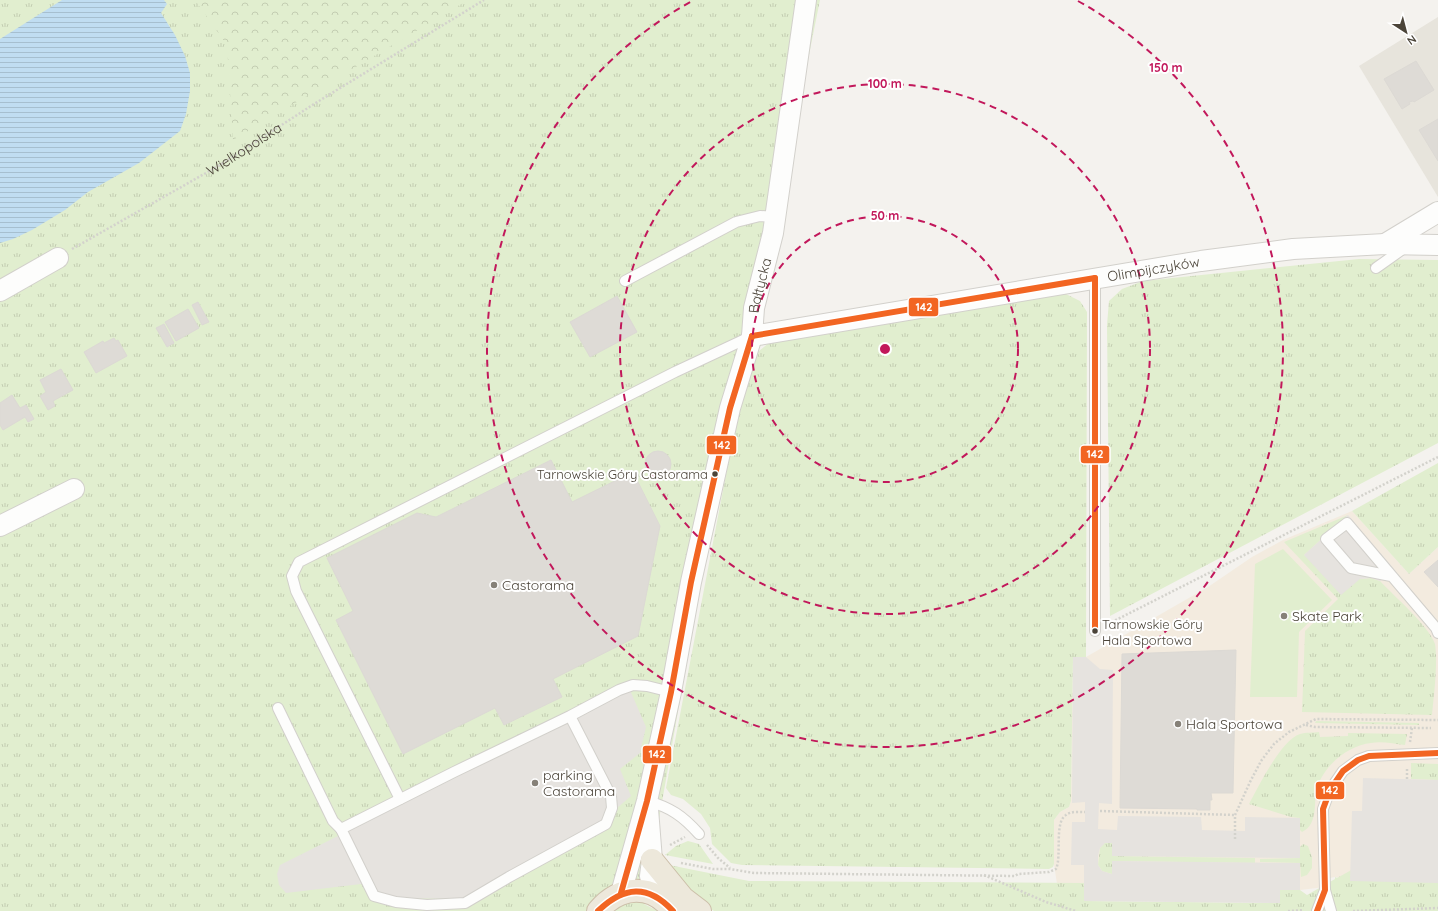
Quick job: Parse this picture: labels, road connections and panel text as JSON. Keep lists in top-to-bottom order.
{
  "streets": {
    "street": ["Olimpijczyków", "Bałtycka"],
    "path": ["Wielkopolska"]
  },
  "crossings": [
    ["Olimpijczyków", "Bałtycka"]
  ],
  "places": [
    "Tarnowskie Góry Castorama",
    "Castorama",
    "Skate Park",
    "Tarnowskie Góry Hala Sportowa",
    "Hala Sportowa",
    "parking Castorama"
  ],
  "lines": ["transit line 142"],
  "north": "bottom right",
  "rings": ["150 m", "100 m", "50 m"]
}
